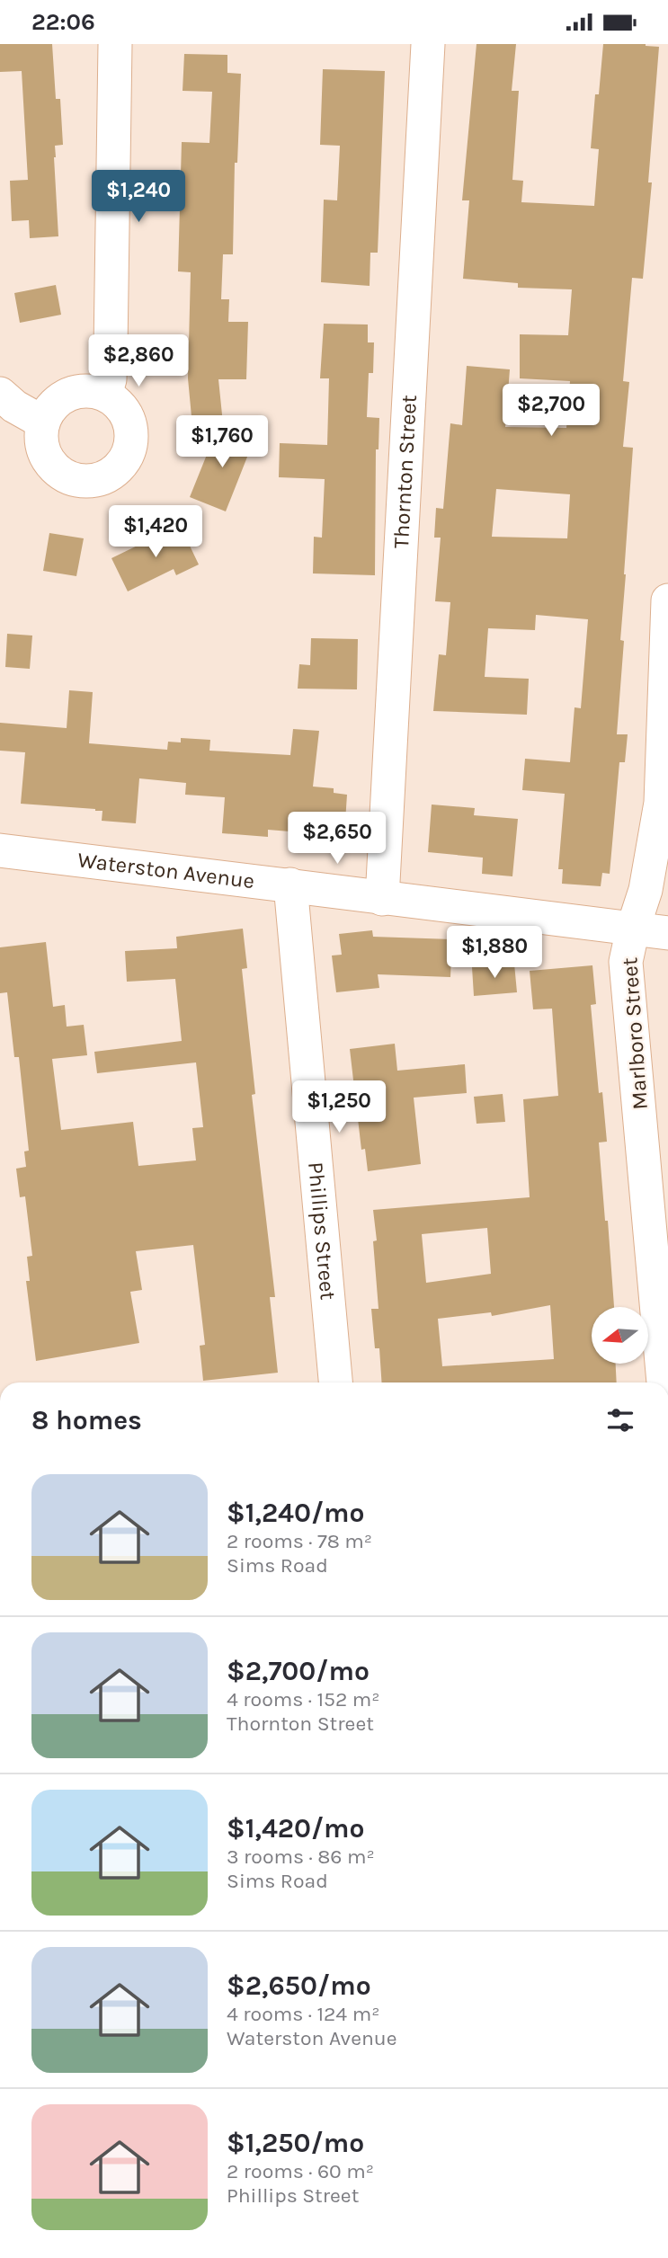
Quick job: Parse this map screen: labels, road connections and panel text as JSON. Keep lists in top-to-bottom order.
{
  "streets": {
    "street": [
      "Thornton Street",
      "Waterston Avenue",
      "Marlboro Street",
      "Phillips Street"
    ]
  },
  "crossings": [
    ["Thornton Street", "Waterston Avenue"],
    ["Waterston Avenue", "Marlboro Street"],
    ["Waterston Avenue", "Phillips Street"]
  ],
  "north": "left",
  "page": {
    "status": "22:06",
    "price": [
      "$1,240",
      "$2,860",
      "$2,700",
      "$1,760",
      "$1,420",
      "$2,650",
      "$1,880",
      "$1,250"
    ],
    "heading": "8 homes",
    "list": [
      {
        "name": "$1,240/mo",
        "note": "2 rooms · 78 m² · Sims Road"
      },
      {
        "name": "$2,700/mo",
        "note": "4 rooms · 152 m² · Thornton Street"
      },
      {
        "name": "$1,420/mo",
        "note": "3 rooms · 86 m² · Sims Road"
      },
      {
        "name": "$2,650/mo",
        "note": "4 rooms · 124 m² · Waterston Avenue"
      },
      {
        "name": "$1,250/mo",
        "note": "2 rooms · 60 m² · Phillips Street"
      }
    ]
  }
}
